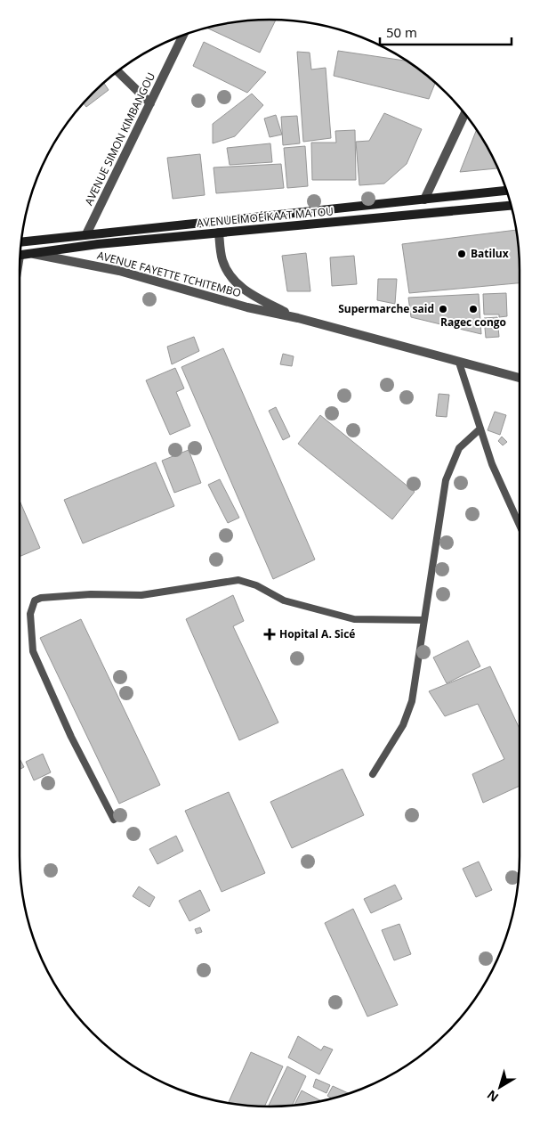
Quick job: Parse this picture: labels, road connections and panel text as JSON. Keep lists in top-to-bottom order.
{
  "streets": {
    "main road": ["AVENUE MOÉ KAAT MATOU"],
    "street": ["AVENUE SIMON KIMBANGOU", "AVENUE FAYETTE TCHITEMBO"]
  },
  "crossings": [
    ["AVENUE SIMON KIMBANGOU", "AVENUE MOÉ KAAT MATOU"],
    ["AVENUE MOÉ KAAT MATOU", "AVENUE FAYETTE TCHITEMBO"]
  ],
  "places": {
    "other": ["Batilux", "Supermarche said", "Ragec congo"],
    "health": ["Hopital A. Sicé"]
  },
  "scale_bar": "50 m",
  "north": "bottom left"
}
